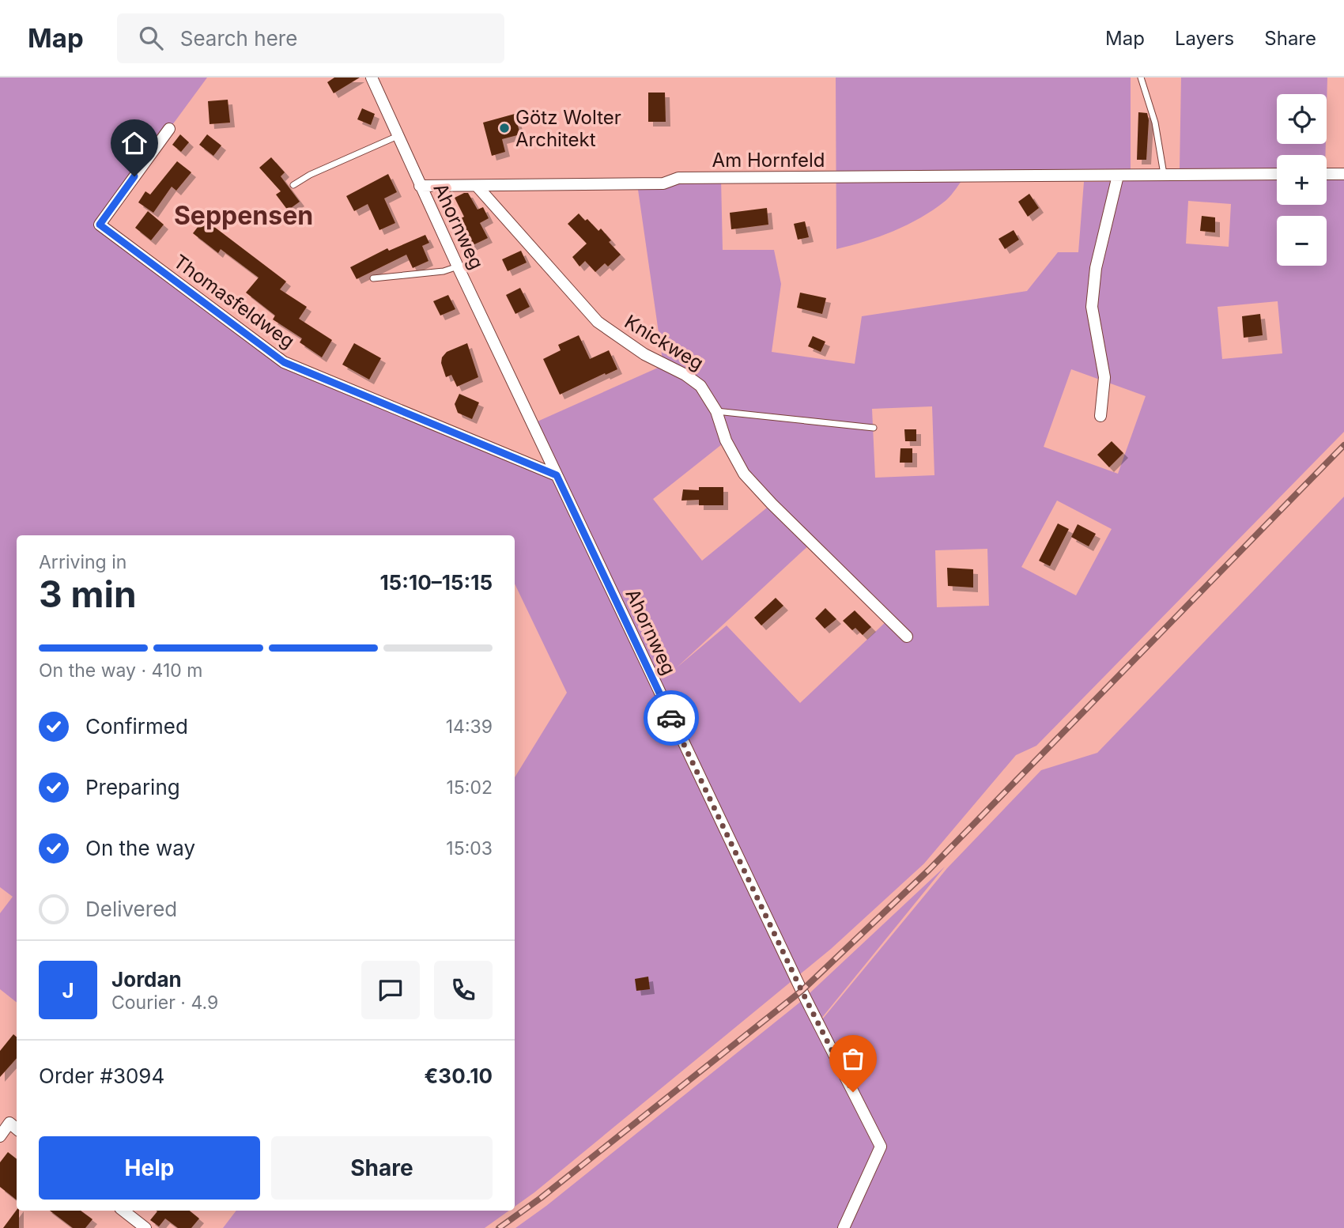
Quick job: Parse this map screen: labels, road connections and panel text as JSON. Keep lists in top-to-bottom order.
{
  "streets": {
    "street": [
      "Am Hornfeld",
      "Ahornweg",
      "Thomasfeldweg",
      "Knickweg"
    ]
  },
  "crossings": [
    ["Am Hornfeld", "Ahornweg"],
    ["Am Hornfeld", "Knickweg"],
    ["Ahornweg", "Thomasfeldweg"]
  ],
  "districts": ["Seppensen"],
  "places": ["Götz Wolter Architekt"],
  "page": {
    "header": "Map",
    "search": "Search here",
    "nav": ["Map", "Layers", "Share"],
    "map_buttons": ["+", "−"],
    "heading": ["3 min", "Arriving in", "15:10–15:15"],
    "panel": [
      "Jordan",
      "Courier · 4.9",
      "Order #3094",
      "€30.10"
    ],
    "bar": "On the way · 410 m",
    "list": [
      ["Confirmed", "14:39"],
      ["Preparing", "15:02"],
      ["On the way", "15:03"],
      "Delivered"
    ],
    "round": "J",
    "buttons": ["Help", "Share"]
  }
}
